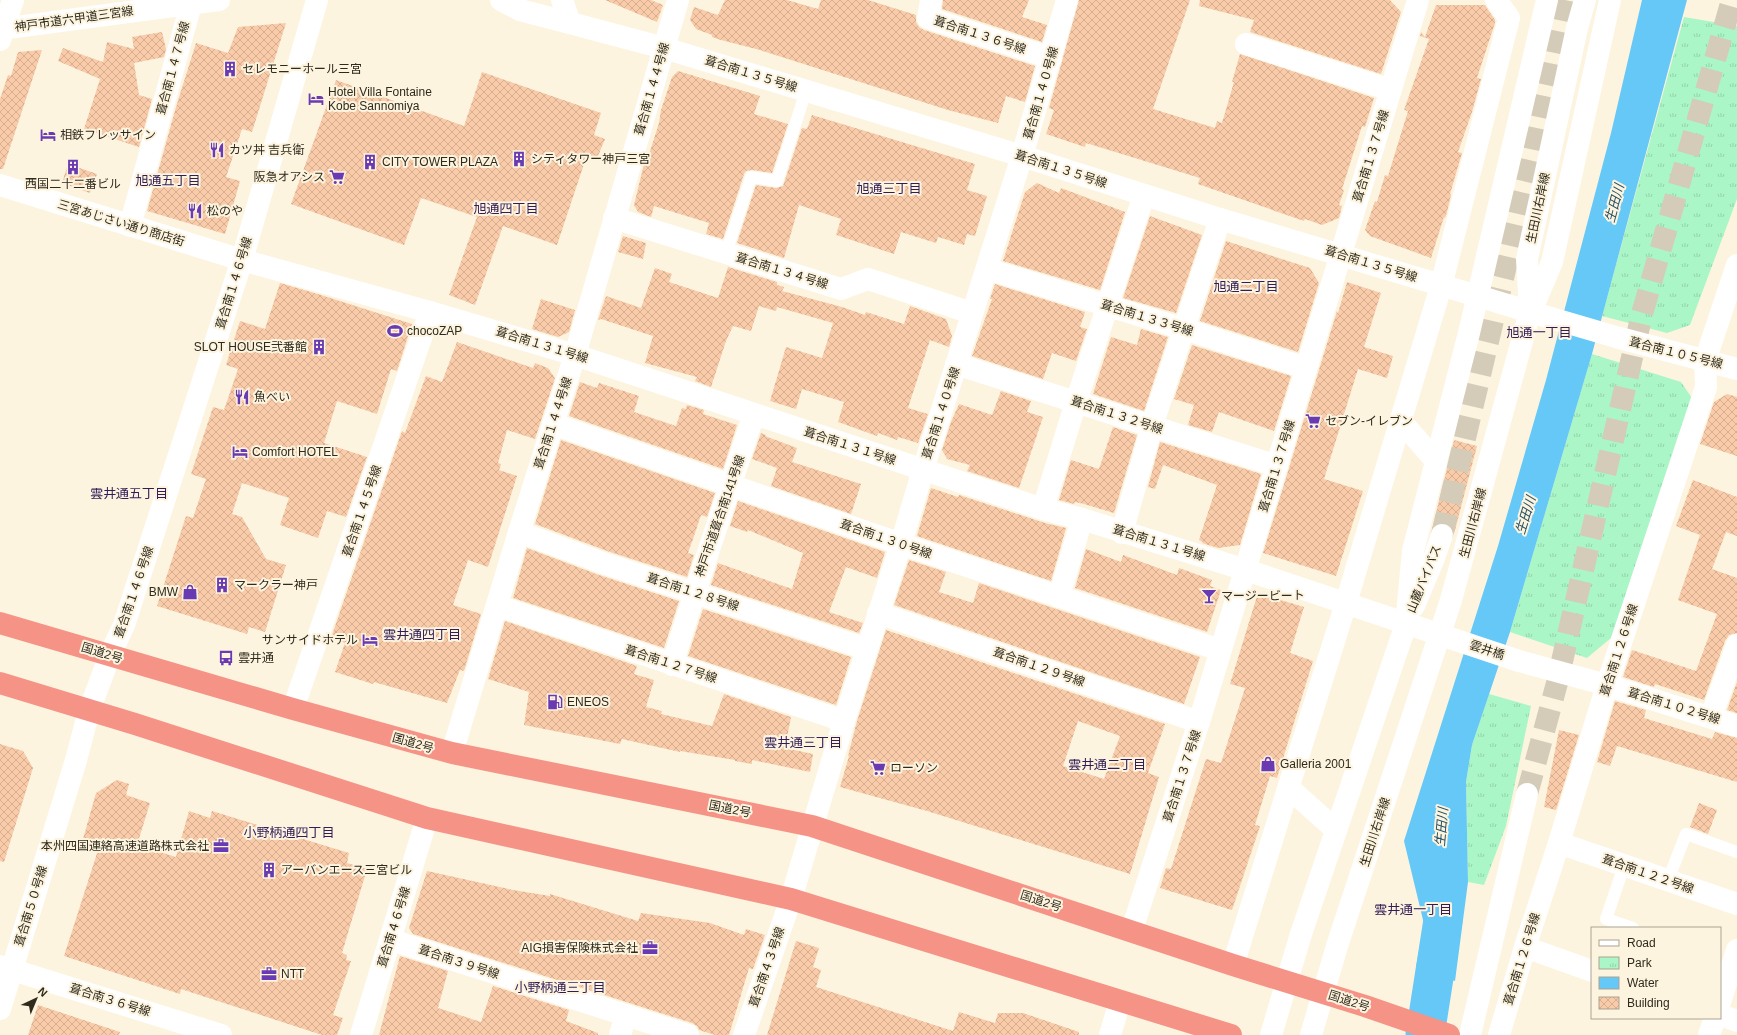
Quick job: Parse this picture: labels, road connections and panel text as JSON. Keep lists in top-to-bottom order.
{
  "streets": {
    "highway": ["国道2号"],
    "street": [
      "神戸市道六甲道三宮線",
      "葺合南１３６号線",
      "葺合南１４７号線",
      "葺合南１３５号線",
      "葺合南１４４号線",
      "葺合南１４０号線",
      "葺合南１３７号線",
      "生田川右岸線",
      "三宮あじさい通り商店街",
      "葺合南１３４号線",
      "葺合南１４６号線",
      "葺合南１３３号線",
      "葺合南１３１号線",
      "葺合南１０５号線",
      "葺合南１３２号線",
      "葺合南１４５号線",
      "神戸市道葺合南141号線",
      "葺合南１３０号線",
      "山麓バイパス",
      "葺合南１２８号線",
      "雲井橋",
      "葺合南１２６号線",
      "葺合南１２７号線",
      "葺合南１２９号線",
      "葺合南１０２号線",
      "葺合南１２２号線",
      "葺合南５０号線",
      "葺合南４６号線",
      "葺合南３９号線",
      "葺合南４３号線",
      "葺合南３６号線"
    ]
  },
  "crossings": [
    ["神戸市道六甲道三宮線", "葺合南１４７号線"],
    ["葺合南１３６号線", "葺合南１４０号線"],
    ["葺合南１４７号線", "三宮あじさい通り商店街"],
    ["葺合南１３５号線", "葺合南１４４号線"],
    ["葺合南１３５号線", "葺合南１４０号線"],
    ["葺合南１３５号線", "葺合南１３７号線"],
    ["葺合南１３５号線", "生田川右岸線"],
    ["葺合南１３５号線", "葺合南１０５号線"],
    ["葺合南１４４号線", "葺合南１３４号線"],
    ["葺合南１４４号線", "葺合南１３１号線"],
    ["葺合南１４４号線", "葺合南１３０号線"],
    ["葺合南１４４号線", "葺合南１２８号線"],
    ["葺合南１４４号線", "国道2号"],
    ["葺合南１４４号線", "葺合南１２７号線"],
    ["葺合南１４０号線", "葺合南１３４号線"],
    ["葺合南１４０号線", "葺合南１３３号線"],
    ["葺合南１４０号線", "葺合南１３１号線"],
    ["葺合南１４０号線", "葺合南１３２号線"],
    ["葺合南１４０号線", "葺合南１３０号線"],
    ["葺合南１４０号線", "葺合南１２８号線"],
    ["葺合南１４０号線", "国道2号"],
    ["葺合南１４０号線", "葺合南１２７号線"],
    ["葺合南１４０号線", "葺合南１２９号線"],
    ["葺合南１４０号線", "葺合南４３号線"],
    ["葺合南１３７号線", "葺合南１３３号線"],
    ["葺合南１３７号線", "葺合南１３１号線"],
    ["葺合南１３７号線", "葺合南１３２号線"],
    ["葺合南１３７号線", "葺合南１３０号線"],
    ["葺合南１３７号線", "国道2号"],
    ["葺合南１３７号線", "葺合南１２９号線"],
    ["生田川右岸線", "葺合南１３１号線"],
    ["生田川右岸線", "雲井橋"],
    ["生田川右岸線", "国道2号"],
    ["三宮あじさい通り商店街", "葺合南１４６号線"],
    ["三宮あじさい通り商店街", "葺合南１３１号線"],
    ["葺合南１４６号線", "葺合南１３１号線"],
    ["葺合南１４６号線", "国道2号"],
    ["葺合南１４６号線", "葺合南５０号線"],
    ["葺合南１３１号線", "葺合南１４５号線"],
    ["葺合南１３１号線", "神戸市道葺合南141号線"],
    ["葺合南１３１号線", "山麓バイパス"],
    ["葺合南１３１号線", "雲井橋"],
    ["葺合南１０５号線", "葺合南１２６号線"],
    ["葺合南１４５号線", "国道2号"],
    ["神戸市道葺合南141号線", "葺合南１３０号線"],
    ["神戸市道葺合南141号線", "葺合南１２８号線"],
    ["神戸市道葺合南141号線", "葺合南１２７号線"],
    ["雲井橋", "葺合南１０２号線"],
    ["葺合南１２６号線", "葺合南１０２号線"],
    ["葺合南１２６号線", "葺合南１２２号線"],
    ["国道2号", "葺合南４３号線"],
    ["葺合南５０号線", "葺合南３６号線"],
    ["葺合南４６号線", "葺合南３９号線"]
  ],
  "districts": [
    "旭通五丁目",
    "旭通三丁目",
    "旭通四丁目",
    "旭通二丁目",
    "旭通一丁目",
    "雲井通五丁目",
    "雲井通四丁目",
    "雲井通三丁目",
    "雲井通二丁目",
    "小野柄通四丁目",
    "雲井通一丁目",
    "小野柄通三丁目"
  ],
  "water": ["生田川"],
  "places": {
    "building": [
      "セレモニーホール三宮",
      "シティタワー神戸三宮",
      "CITY TOWER PLAZA",
      "西国二十二番ビル",
      "SLOT HOUSE弐番館",
      "マークラー神戸",
      "アーバンエース三宮ビル"
    ],
    "hotel": [
      "Hotel Villa Fontaine Kobe Sannomiya",
      "相鉄フレッサイン",
      "Comfort HOTEL",
      "サンサイドホテル"
    ],
    "restaurant": ["カツ丼 吉兵衛", "松のや", "魚べい"],
    "supermarket": ["阪急オアシス", "セブン-イレブン", "ローソン"],
    "sports": ["chocoZAP"],
    "shop": ["BMW", "Galleria 2001"],
    "bar": ["マージービート"],
    "bus stop": ["雲井通"],
    "fuel station": ["ENEOS"],
    "office": ["本州四国連絡高速道路株式会社", "AIG損害保険株式会社", "NTT"]
  },
  "legend": [
    "Road",
    "Park",
    "Water",
    "Building"
  ],
  "north": "top right"
}
